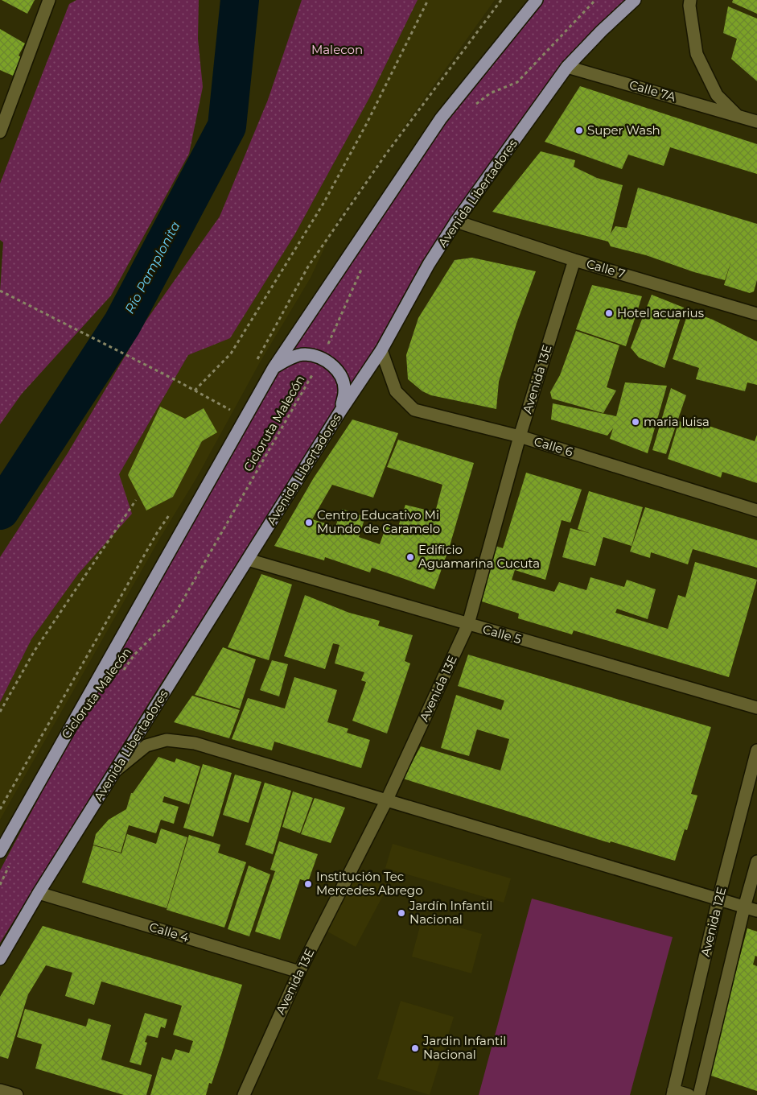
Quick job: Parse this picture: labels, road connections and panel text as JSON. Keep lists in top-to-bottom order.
{
  "streets": {
    "main road": ["Avenida Libertadores"],
    "street": [
      "Calle 7A",
      "Calle 7",
      "Avenida 13E",
      "Calle 6",
      "Calle 5",
      "Avenida 12E",
      "Calle 4"
    ],
    "path": ["Cicloruta Malecón"]
  },
  "crossings": [
    ["Calle 7A", "Avenida Libertadores"],
    ["Avenida Libertadores", "Calle 7"],
    ["Avenida Libertadores", "Calle 6"],
    ["Avenida Libertadores", "Calle 5"],
    ["Avenida Libertadores", "Calle 4"],
    ["Calle 7", "Avenida 13E"],
    ["Avenida 13E", "Calle 6"],
    ["Avenida 13E", "Calle 5"],
    ["Avenida 13E", "Calle 4"]
  ],
  "water": ["Río Pamplonita"],
  "parks": ["Malecon"],
  "places": [
    "Super Wash",
    "Hotel acuarius",
    "maria luisa",
    "Centro Educativo Mi Mundo de Caramelo",
    "Edificio Aguamarina Cucuta",
    "Institución Tec Mercedes Abrego",
    "Jardín Infantil Nacional",
    "Jardin Infantil Nacional"
  ]
}
